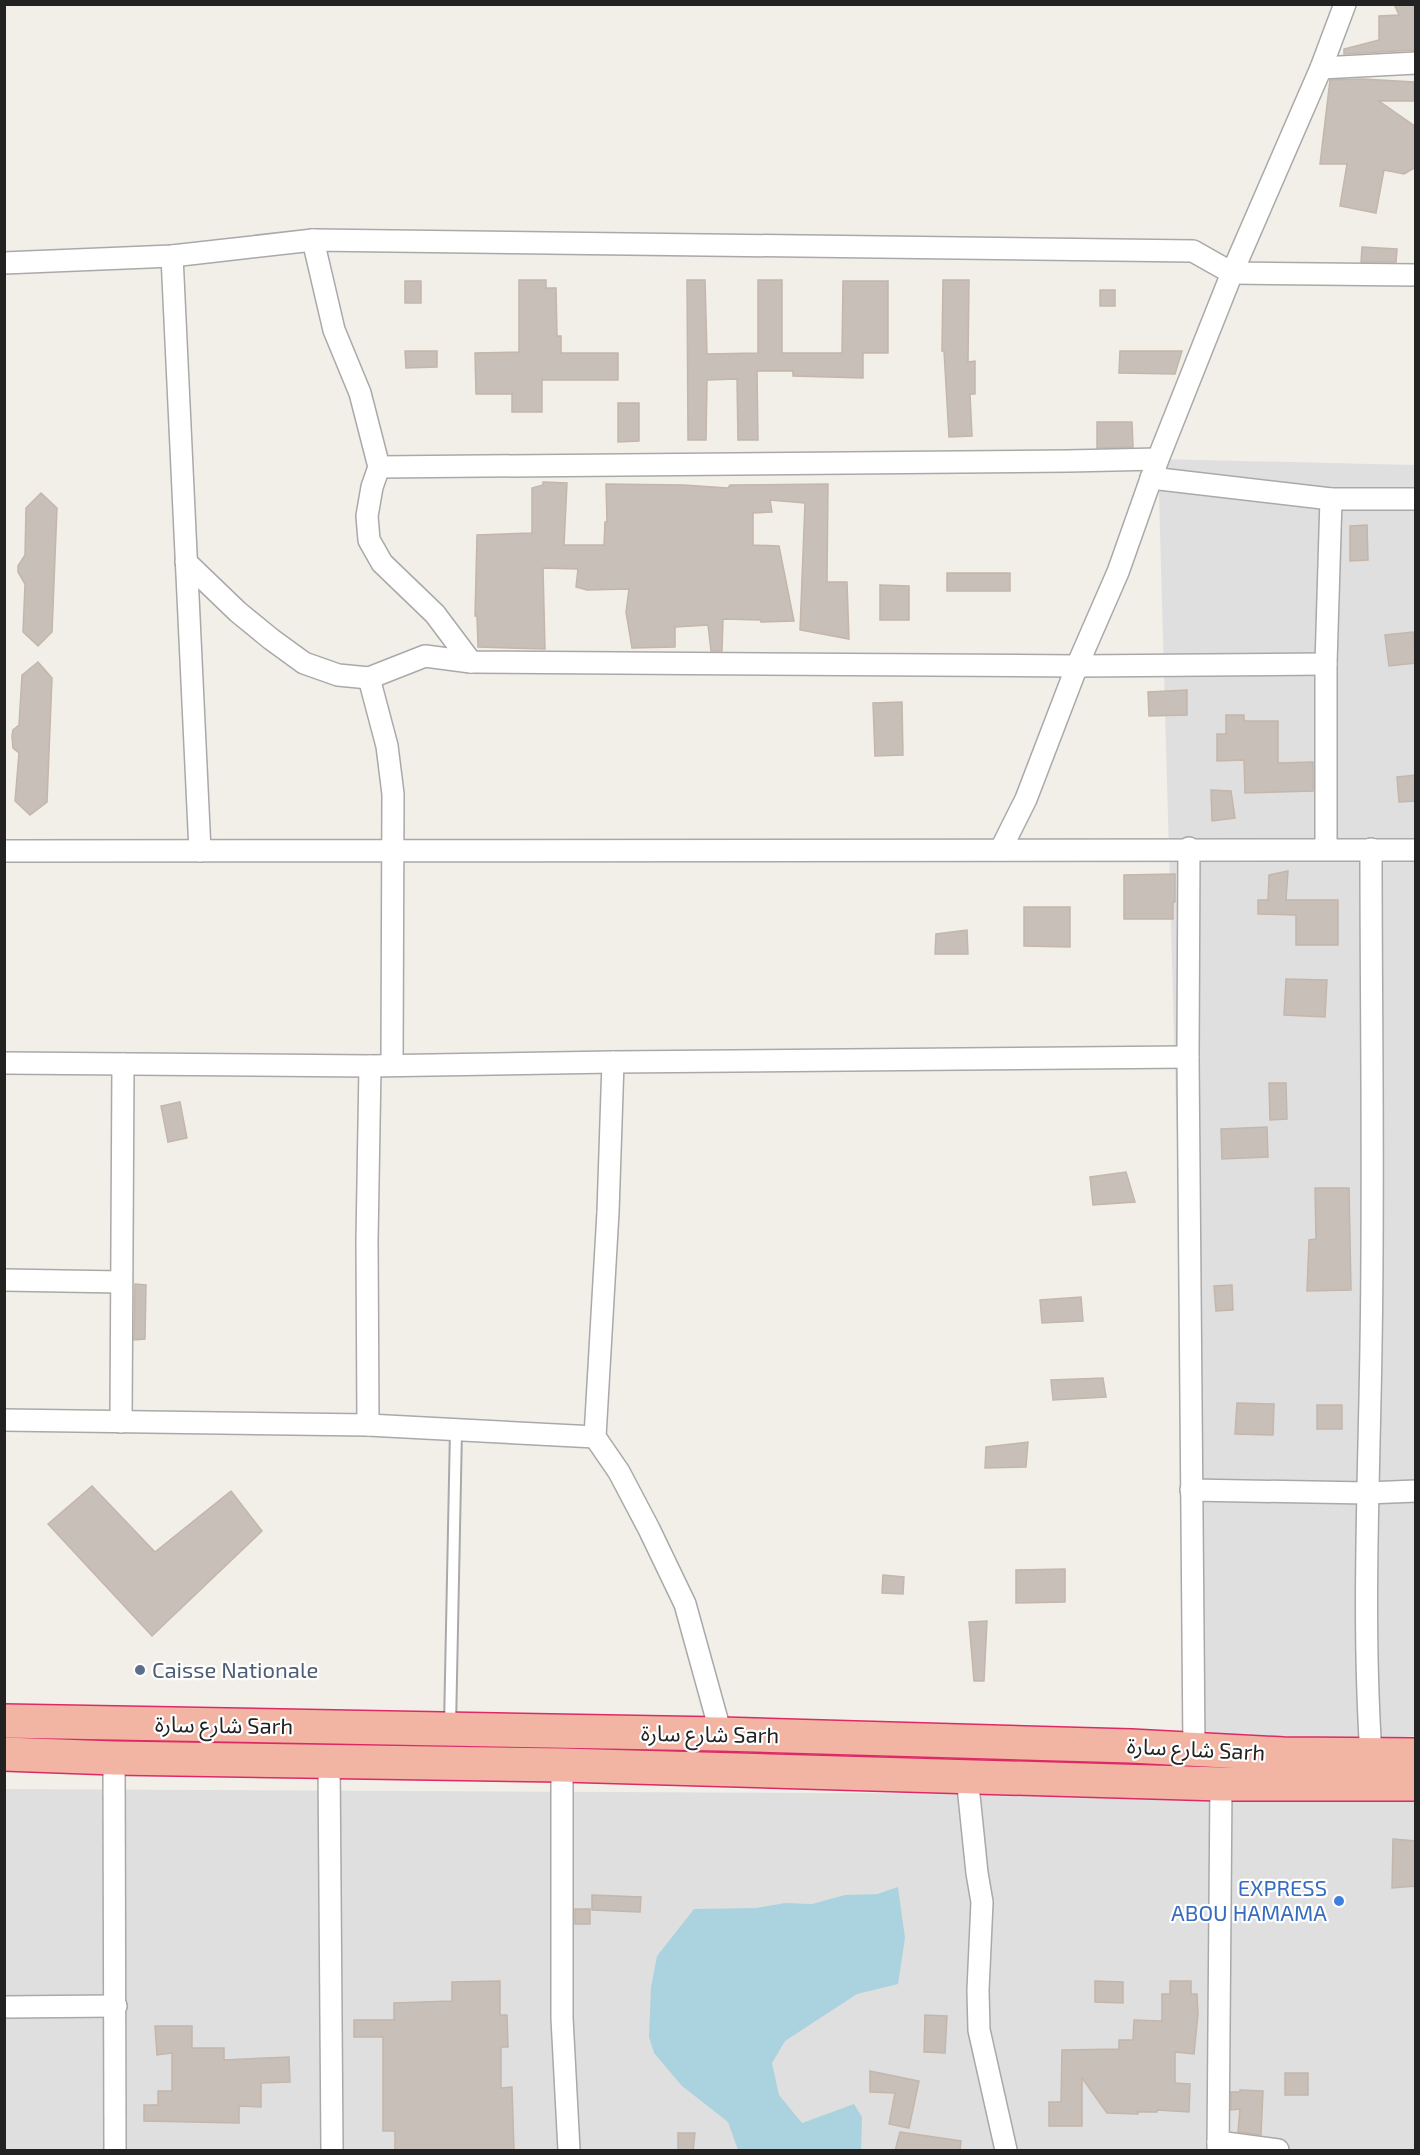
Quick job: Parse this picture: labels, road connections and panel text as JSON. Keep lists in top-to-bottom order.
{
  "streets": {
    "highway": ["شارع سارة Sarh"]
  },
  "places": ["Caisse Nationale", "EXPRESS ABOU HAMAMA"]
}
